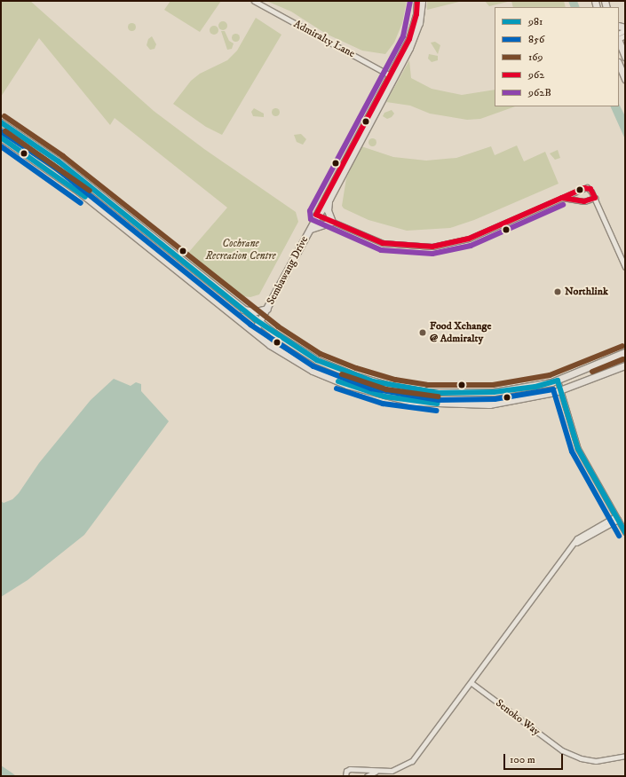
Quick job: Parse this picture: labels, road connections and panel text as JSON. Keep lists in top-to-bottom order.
{
  "streets": {
    "main road": ["Sembawang Drive"],
    "street": ["Admiralty Lane", "Senoko Way"]
  },
  "crossings": [
    ["Admiralty Lane", "Sembawang Drive"]
  ],
  "parks": ["Cochrane Recreation Centre"],
  "places": ["Northlink", "Food Xchange @ Admiralty"],
  "lines": [
    "transit line 962",
    "transit line 962B",
    "transit line 169",
    "transit line 981",
    "transit line 856"
  ],
  "legend": [
    "981",
    "856",
    "169",
    "962",
    "962B"
  ],
  "scale_bar": "100 m"
}
